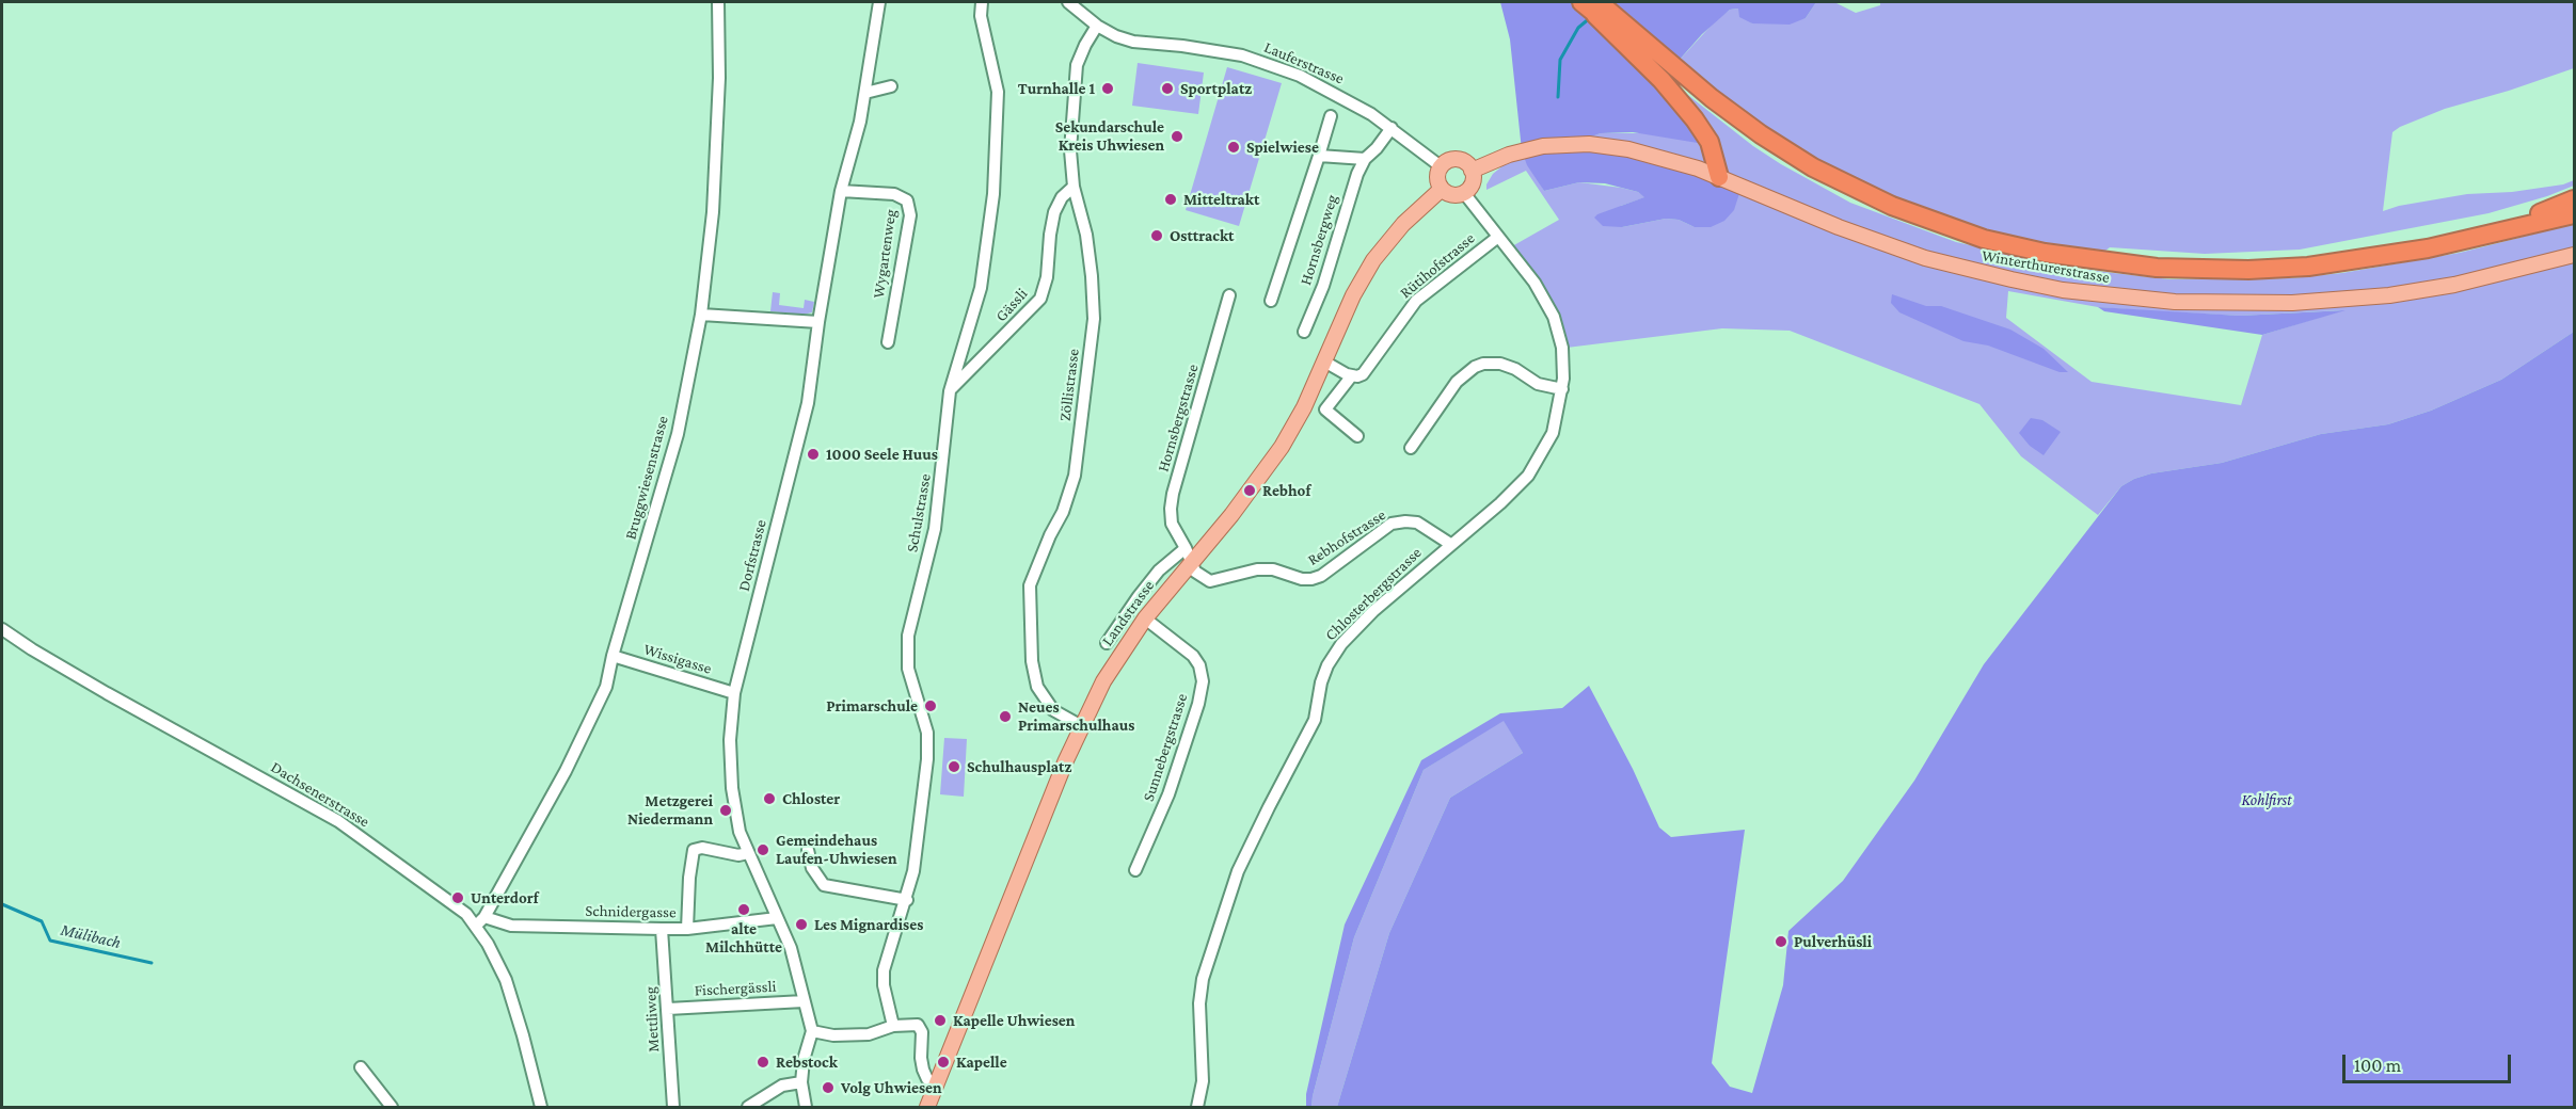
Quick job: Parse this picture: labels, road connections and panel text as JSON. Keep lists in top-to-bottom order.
{
  "streets": {
    "main road": ["Winterthurerstrasse", "Landstrasse"],
    "street": [
      "Lauferstrasse",
      "Hornsbergweg",
      "Wygartenweg",
      "Rütihofstrasse",
      "Gässli",
      "Zöllistrasse",
      "Hornsbergstrasse",
      "Bruggwiesenstrasse",
      "Schulstrasse",
      "Rebhofstrasse",
      "Dorfstrasse",
      "Chlosterbergstrasse",
      "Wissigasse",
      "Sunnebergstrasse",
      "Dachsenerstrasse",
      "Schnidergasse",
      "Fischergässli",
      "Mettliweg"
    ]
  },
  "crossings": [
    ["Lauferstrasse", "Hornsbergweg"],
    ["Lauferstrasse", "Winterthurerstrasse"],
    ["Lauferstrasse", "Zöllistrasse"],
    ["Lauferstrasse", "Chlosterbergstrasse"],
    ["Lauferstrasse", "Landstrasse"],
    ["Wygartenweg", "Dorfstrasse"],
    ["Rütihofstrasse", "Chlosterbergstrasse"],
    ["Winterthurerstrasse", "Chlosterbergstrasse"],
    ["Winterthurerstrasse", "Landstrasse"],
    ["Gässli", "Zöllistrasse"],
    ["Gässli", "Schulstrasse"],
    ["Zöllistrasse", "Landstrasse"],
    ["Hornsbergstrasse", "Rebhofstrasse"],
    ["Hornsbergstrasse", "Landstrasse"],
    ["Bruggwiesenstrasse", "Wissigasse"],
    ["Bruggwiesenstrasse", "Dachsenerstrasse"],
    ["Bruggwiesenstrasse", "Schnidergasse"],
    ["Rebhofstrasse", "Chlosterbergstrasse"],
    ["Rebhofstrasse", "Landstrasse"],
    ["Dorfstrasse", "Wissigasse"],
    ["Dorfstrasse", "Schnidergasse"],
    ["Dorfstrasse", "Fischergässli"],
    ["Chlosterbergstrasse", "Landstrasse"],
    ["Landstrasse", "Sunnebergstrasse"],
    ["Dachsenerstrasse", "Schnidergasse"],
    ["Schnidergasse", "Mettliweg"],
    ["Fischergässli", "Mettliweg"]
  ],
  "water": ["Mülibach"],
  "parks": ["Kohlfirst"],
  "places": [
    "Turnhalle 1",
    "Sportplatz",
    "Sekundarschule Kreis Uhwiesen",
    "Spielwiese",
    "Mitteltrakt",
    "Osttrackt",
    "1000 Seele Huus",
    "Rebhof",
    "Primarschule",
    "Neues Primarschulhaus",
    "Schulhausplatz",
    "Chloster",
    "Metzgerei Niedermann",
    "Gemeindehaus Laufen-Uhwiesen",
    "Unterdorf",
    "alte Milchhütte",
    "Les Mignardises",
    "Pulverhüsli",
    "Kapelle Uhwiesen",
    "Rebstock",
    "Kapelle",
    "Volg Uhwiesen"
  ],
  "scale_bar": "100 m"
}
